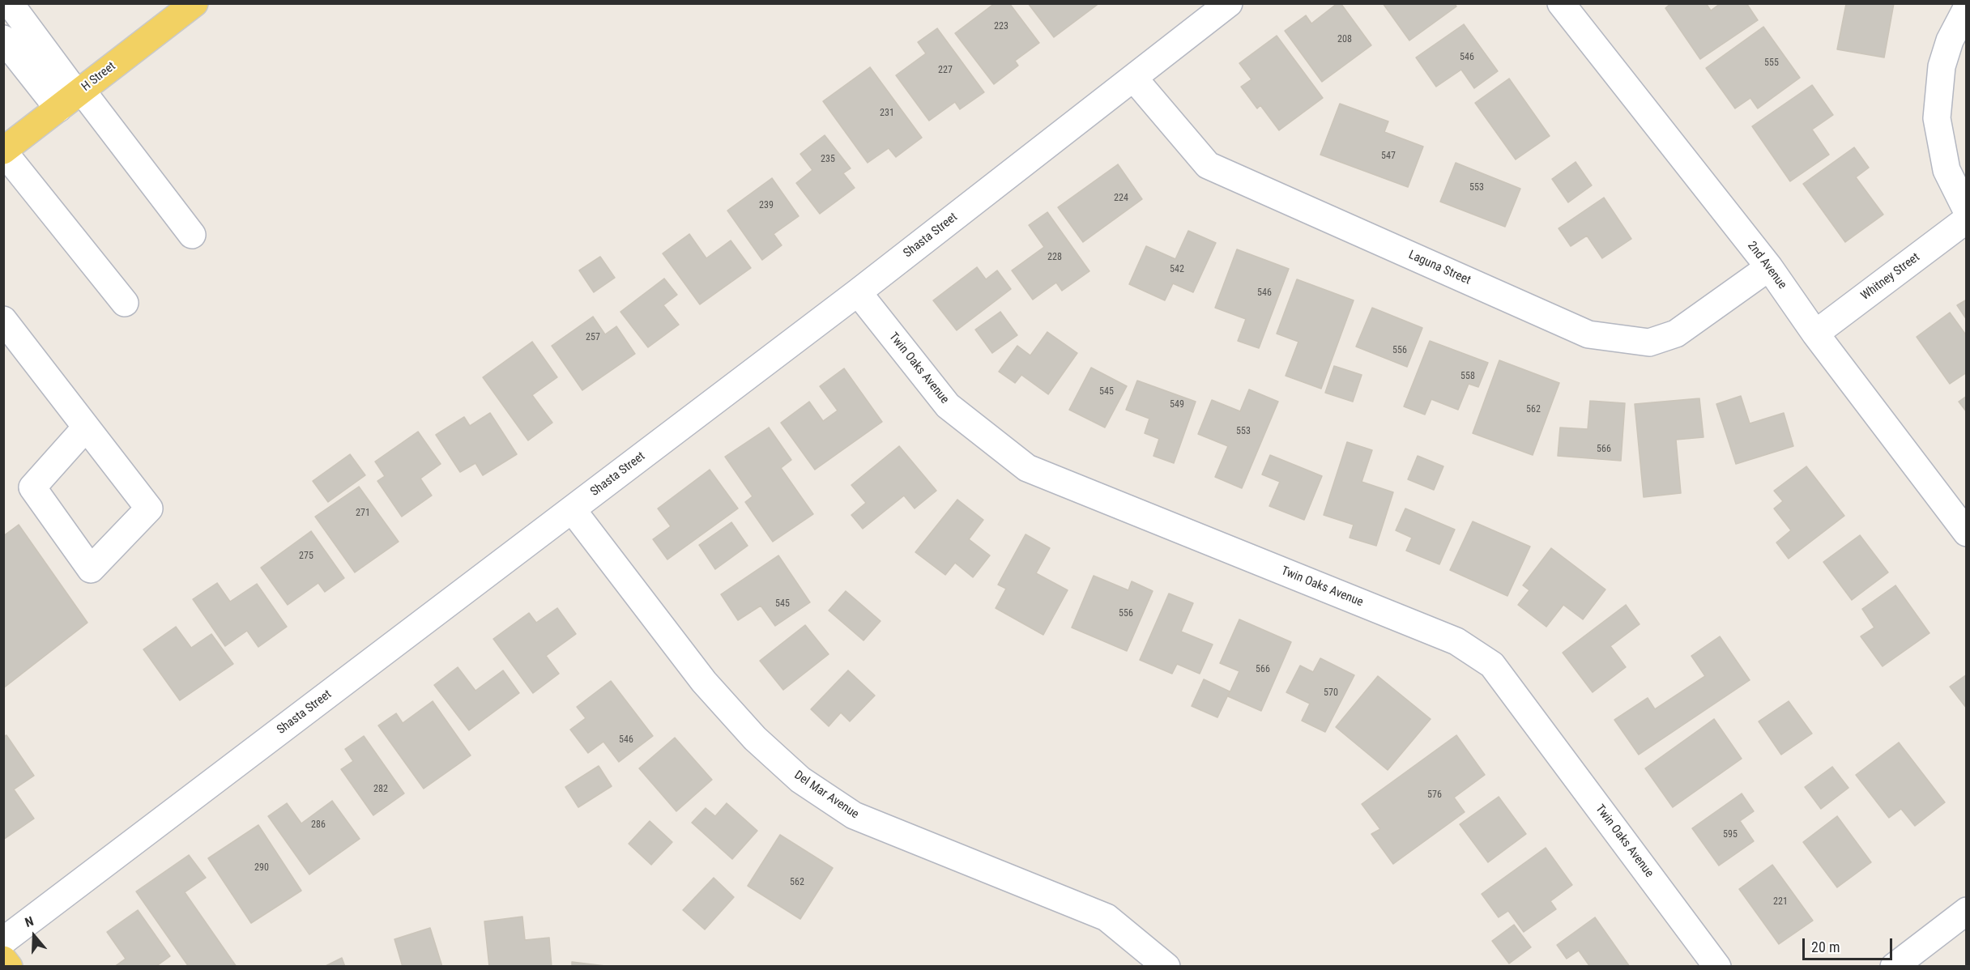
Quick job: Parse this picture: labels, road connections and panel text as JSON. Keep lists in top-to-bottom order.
{
  "streets": {
    "main road": ["H Street"],
    "street": [
      "Shasta Street",
      "2nd Avenue",
      "Laguna Street",
      "Whitney Street",
      "Twin Oaks Avenue",
      "Del Mar Avenue"
    ]
  },
  "crossings": [
    ["Shasta Street", "Laguna Street"],
    ["Shasta Street", "Twin Oaks Avenue"],
    ["Shasta Street", "Del Mar Avenue"],
    ["2nd Avenue", "Laguna Street"],
    ["2nd Avenue", "Whitney Street"]
  ],
  "house_numbers": [
    "223",
    "208",
    "546",
    "555",
    "227",
    "231",
    "547",
    "235",
    "553",
    "224",
    "239",
    "228",
    "542",
    "546",
    "257",
    "556",
    "558",
    "545",
    "549",
    "562",
    "553",
    "566",
    "271",
    "275",
    "545",
    "556",
    "566",
    "570",
    "546",
    "282",
    "576",
    "286",
    "595",
    "290",
    "562",
    "221"
  ],
  "scale_bar": "20 m",
  "north": "top"
}
